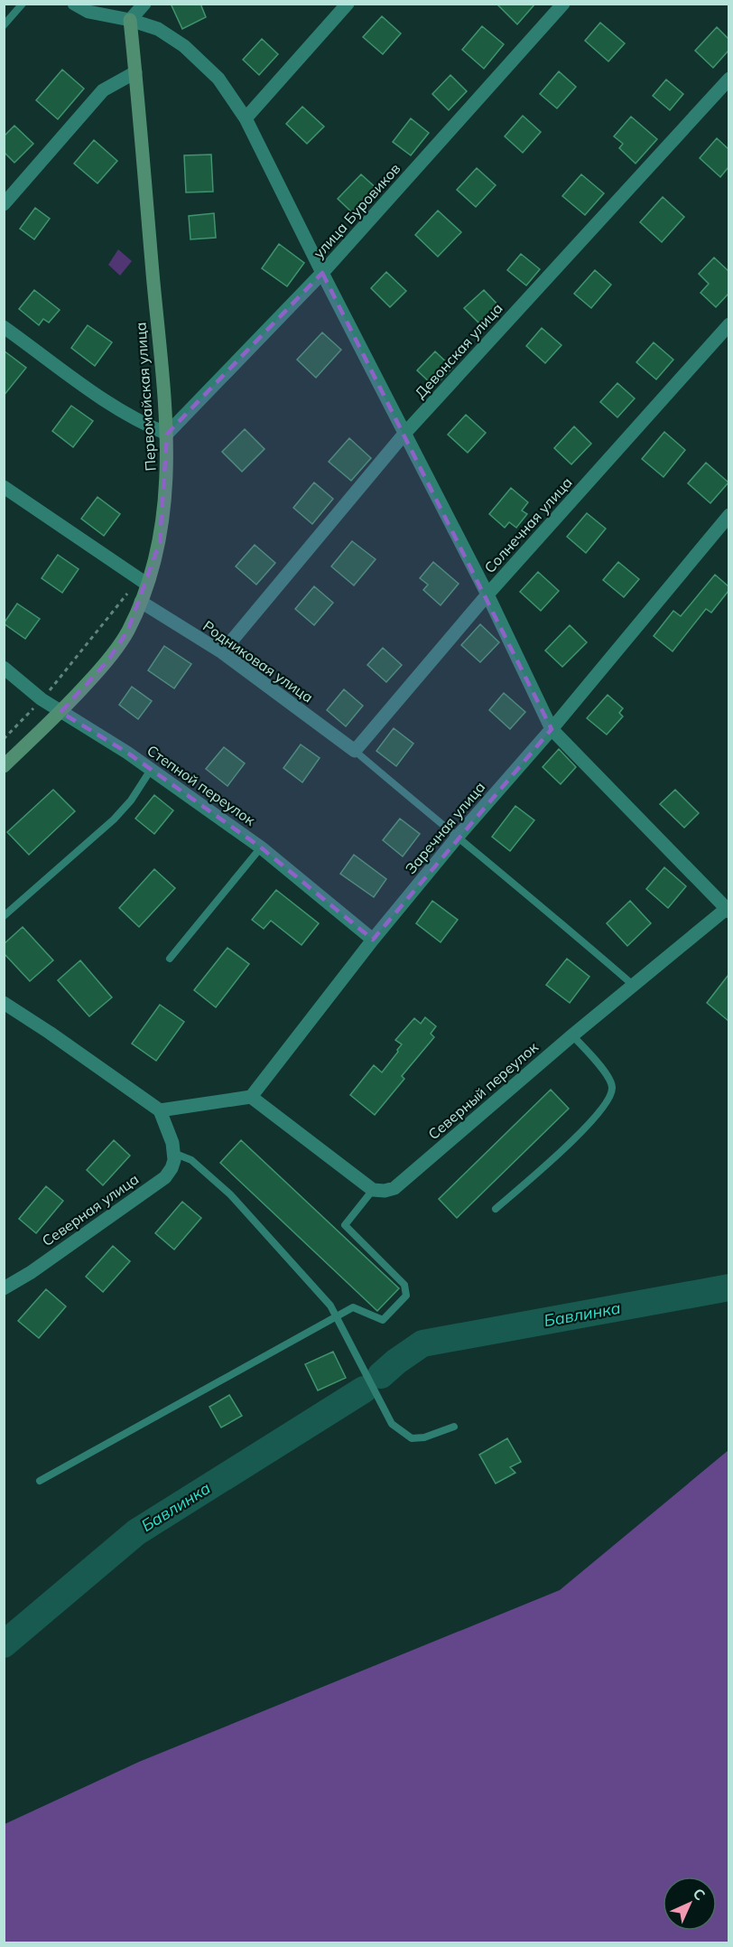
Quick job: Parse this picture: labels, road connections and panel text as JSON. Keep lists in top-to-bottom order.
{
  "streets": {
    "street": [
      "улица Буровиков",
      "Девонская улица",
      "Первомайская улица",
      "Солнечная улица",
      "Родниковая улица",
      "Степной переулок",
      "Заречная улица",
      "Северный переулок",
      "Северная улица"
    ]
  },
  "crossings": [
    ["улица Буровиков", "Первомайская улица"],
    ["Девонская улица", "Родниковая улица"],
    ["Первомайская улица", "Родниковая улица"],
    ["Первомайская улица", "Степной переулок"],
    ["Солнечная улица", "Родниковая улица"],
    ["Степной переулок", "Заречная улица"]
  ],
  "water": ["Бавлинка"],
  "north": "top right"
}
